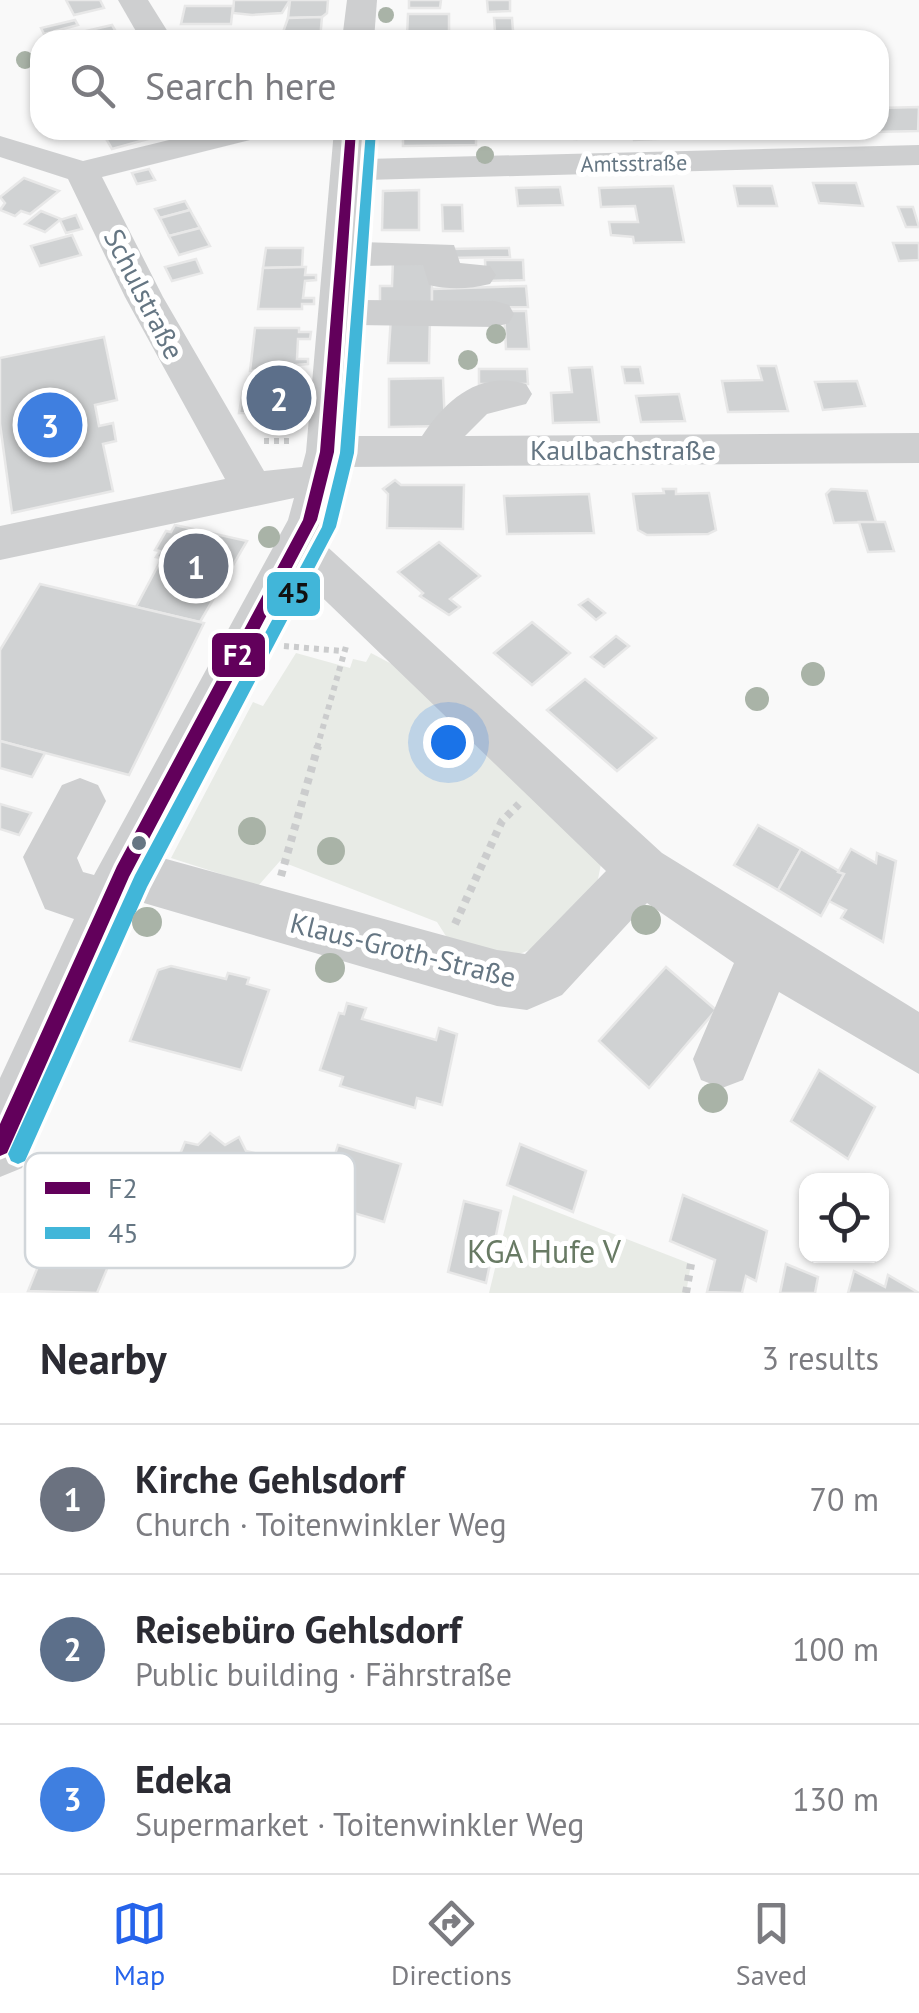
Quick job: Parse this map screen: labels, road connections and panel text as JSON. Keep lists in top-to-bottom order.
{
  "streets": {
    "street": [
      "Amtsstraße",
      "Schulstraße",
      "Kaulbachstraße",
      "Klaus-Groth-Straße"
    ]
  },
  "crossings": [
    ["Schulstraße", "Kaulbachstraße"]
  ],
  "parks": ["KGA Hufe V"],
  "lines": ["transit line F2", "transit line 45"],
  "legend": ["F2", "45"],
  "page": {
    "search": "Search here",
    "pins": ["2", "3", "1"],
    "heading": ["Nearby", "3 results"],
    "list": [
      {
        "mark": "1",
        "name": "Kirche Gehlsdorf",
        "note": "Church · Toitenwinkler Weg",
        "value": "70 m"
      },
      {
        "mark": "2",
        "name": "Reisebüro Gehlsdorf",
        "note": "Public building · Fährstraße",
        "value": "100 m"
      },
      {
        "mark": "3",
        "name": "Edeka",
        "note": "Supermarket · Toitenwinkler Weg",
        "value": "130 m"
      }
    ],
    "nav": ["Map", "Directions", "Saved"]
  }
}
